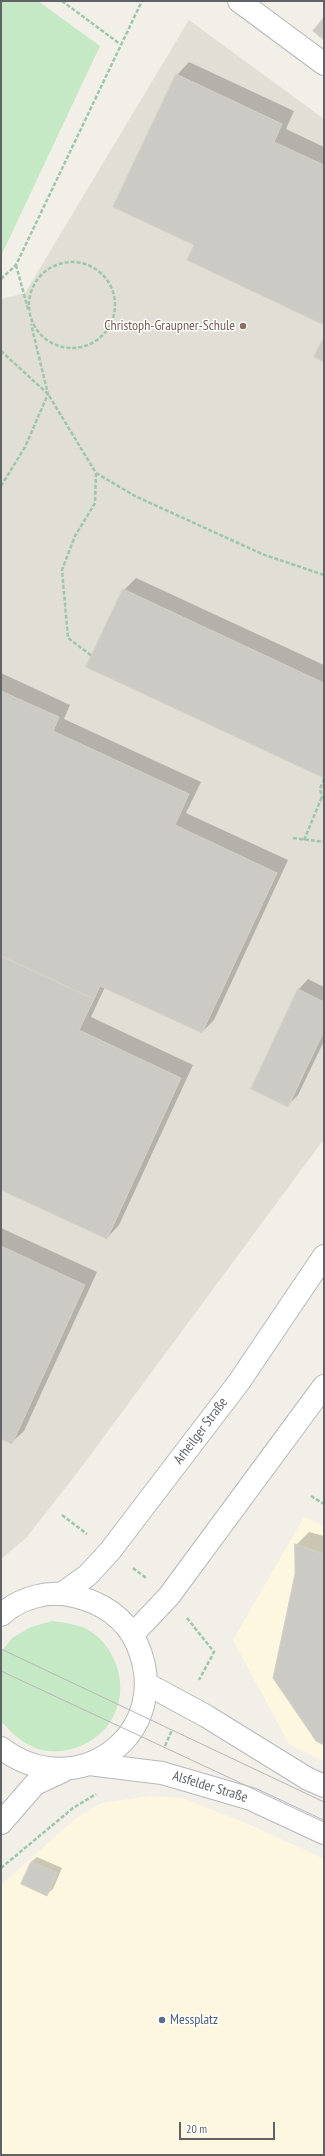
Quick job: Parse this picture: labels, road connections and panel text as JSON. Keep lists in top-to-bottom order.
{
  "streets": {
    "street": ["Arheilger Straße", "Alsfelder Straße"]
  },
  "places": ["Christoph-Graupner-Schule", "Messplatz"],
  "scale_bar": "20 m"
}
